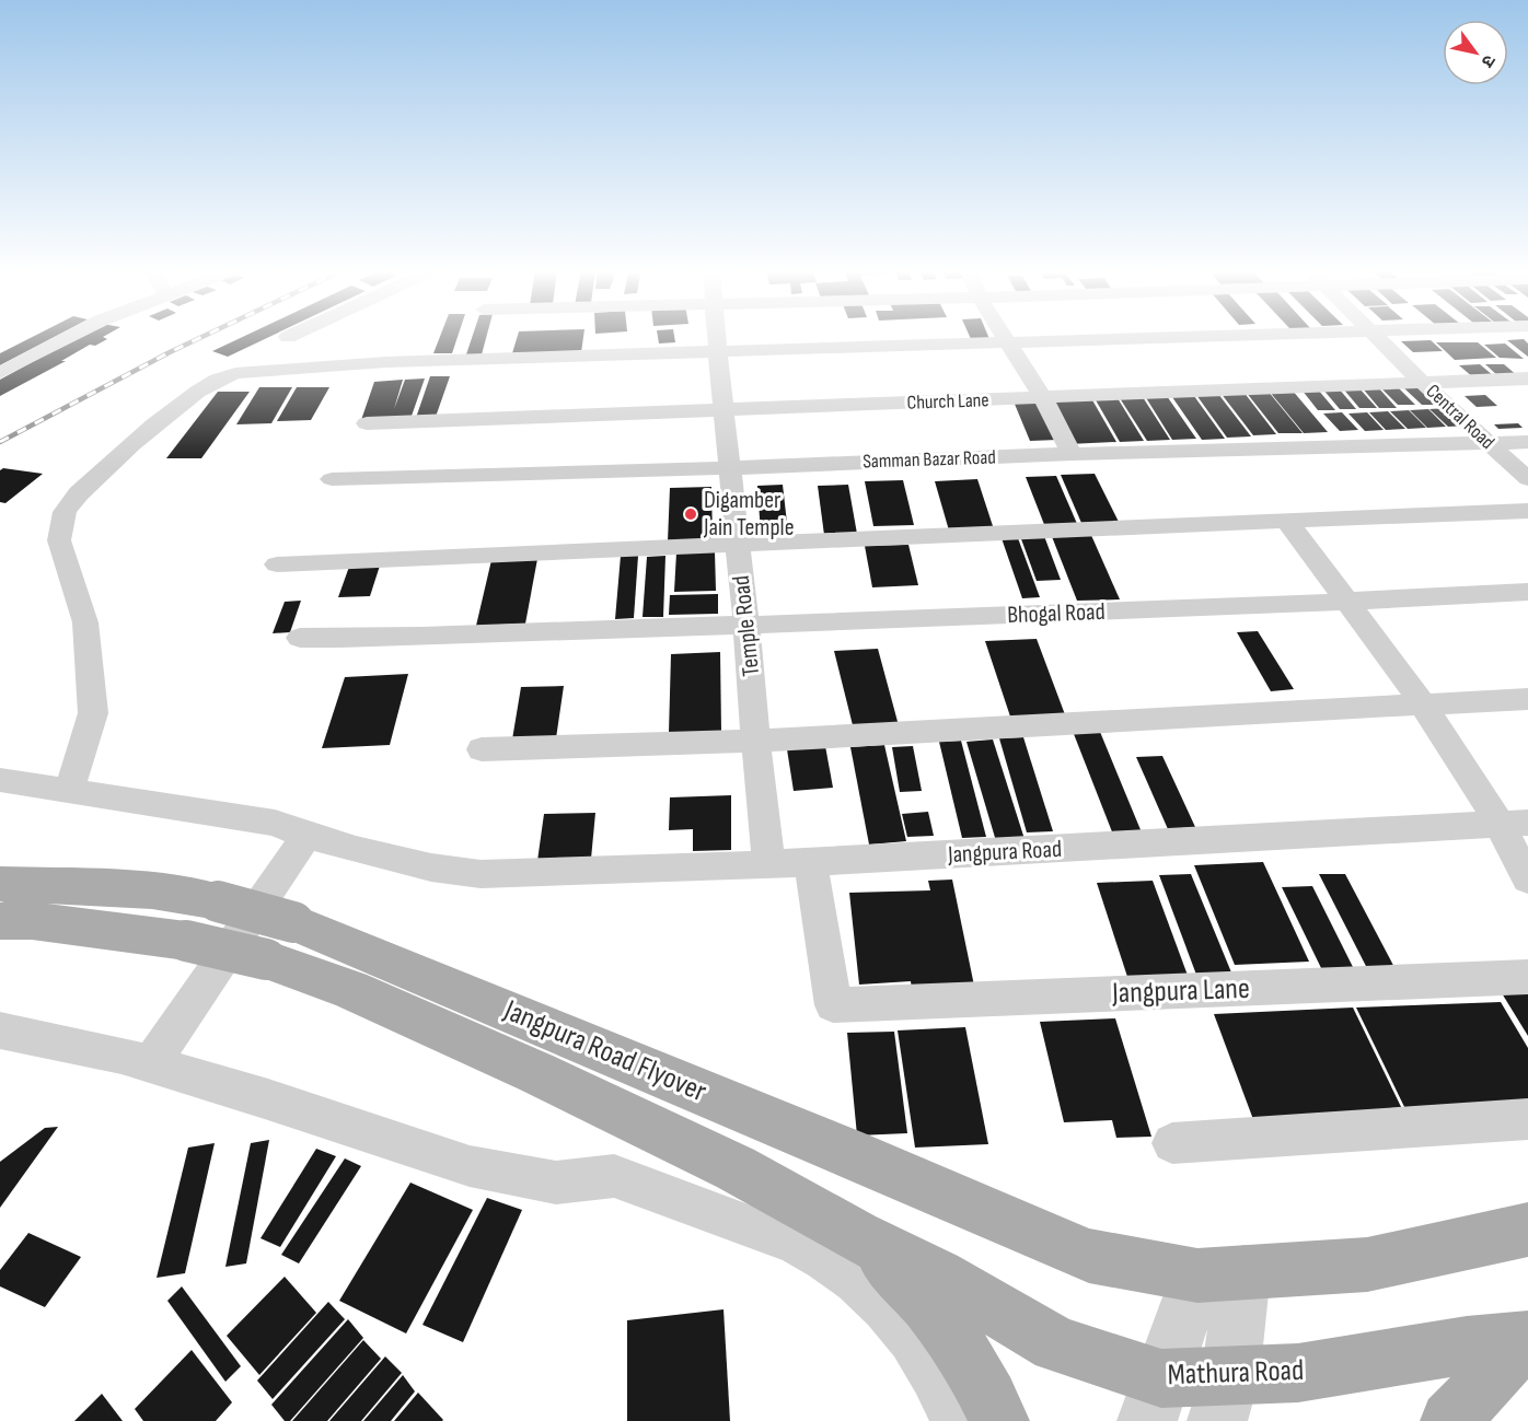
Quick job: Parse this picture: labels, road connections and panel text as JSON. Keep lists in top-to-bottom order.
{
  "streets": {
    "main road": ["Jangpura Road Flyover", "Mathura Road"],
    "street": [
      "Church Lane",
      "Central Road",
      "Samman Bazar Road",
      "Bhogal Road",
      "Temple Road",
      "Jangpura Road",
      "Jangpura Lane"
    ]
  },
  "crossings": [
    ["Church Lane", "Central Road"],
    ["Church Lane", "Temple Road"],
    ["Central Road", "Samman Bazar Road"],
    ["Samman Bazar Road", "Temple Road"],
    ["Bhogal Road", "Temple Road"],
    ["Temple Road", "Jangpura Road"],
    ["Jangpura Road", "Jangpura Lane"],
    ["Jangpura Road Flyover", "Mathura Road"]
  ],
  "places": ["Digamber Jain Temple"],
  "north": "bottom right"
}
